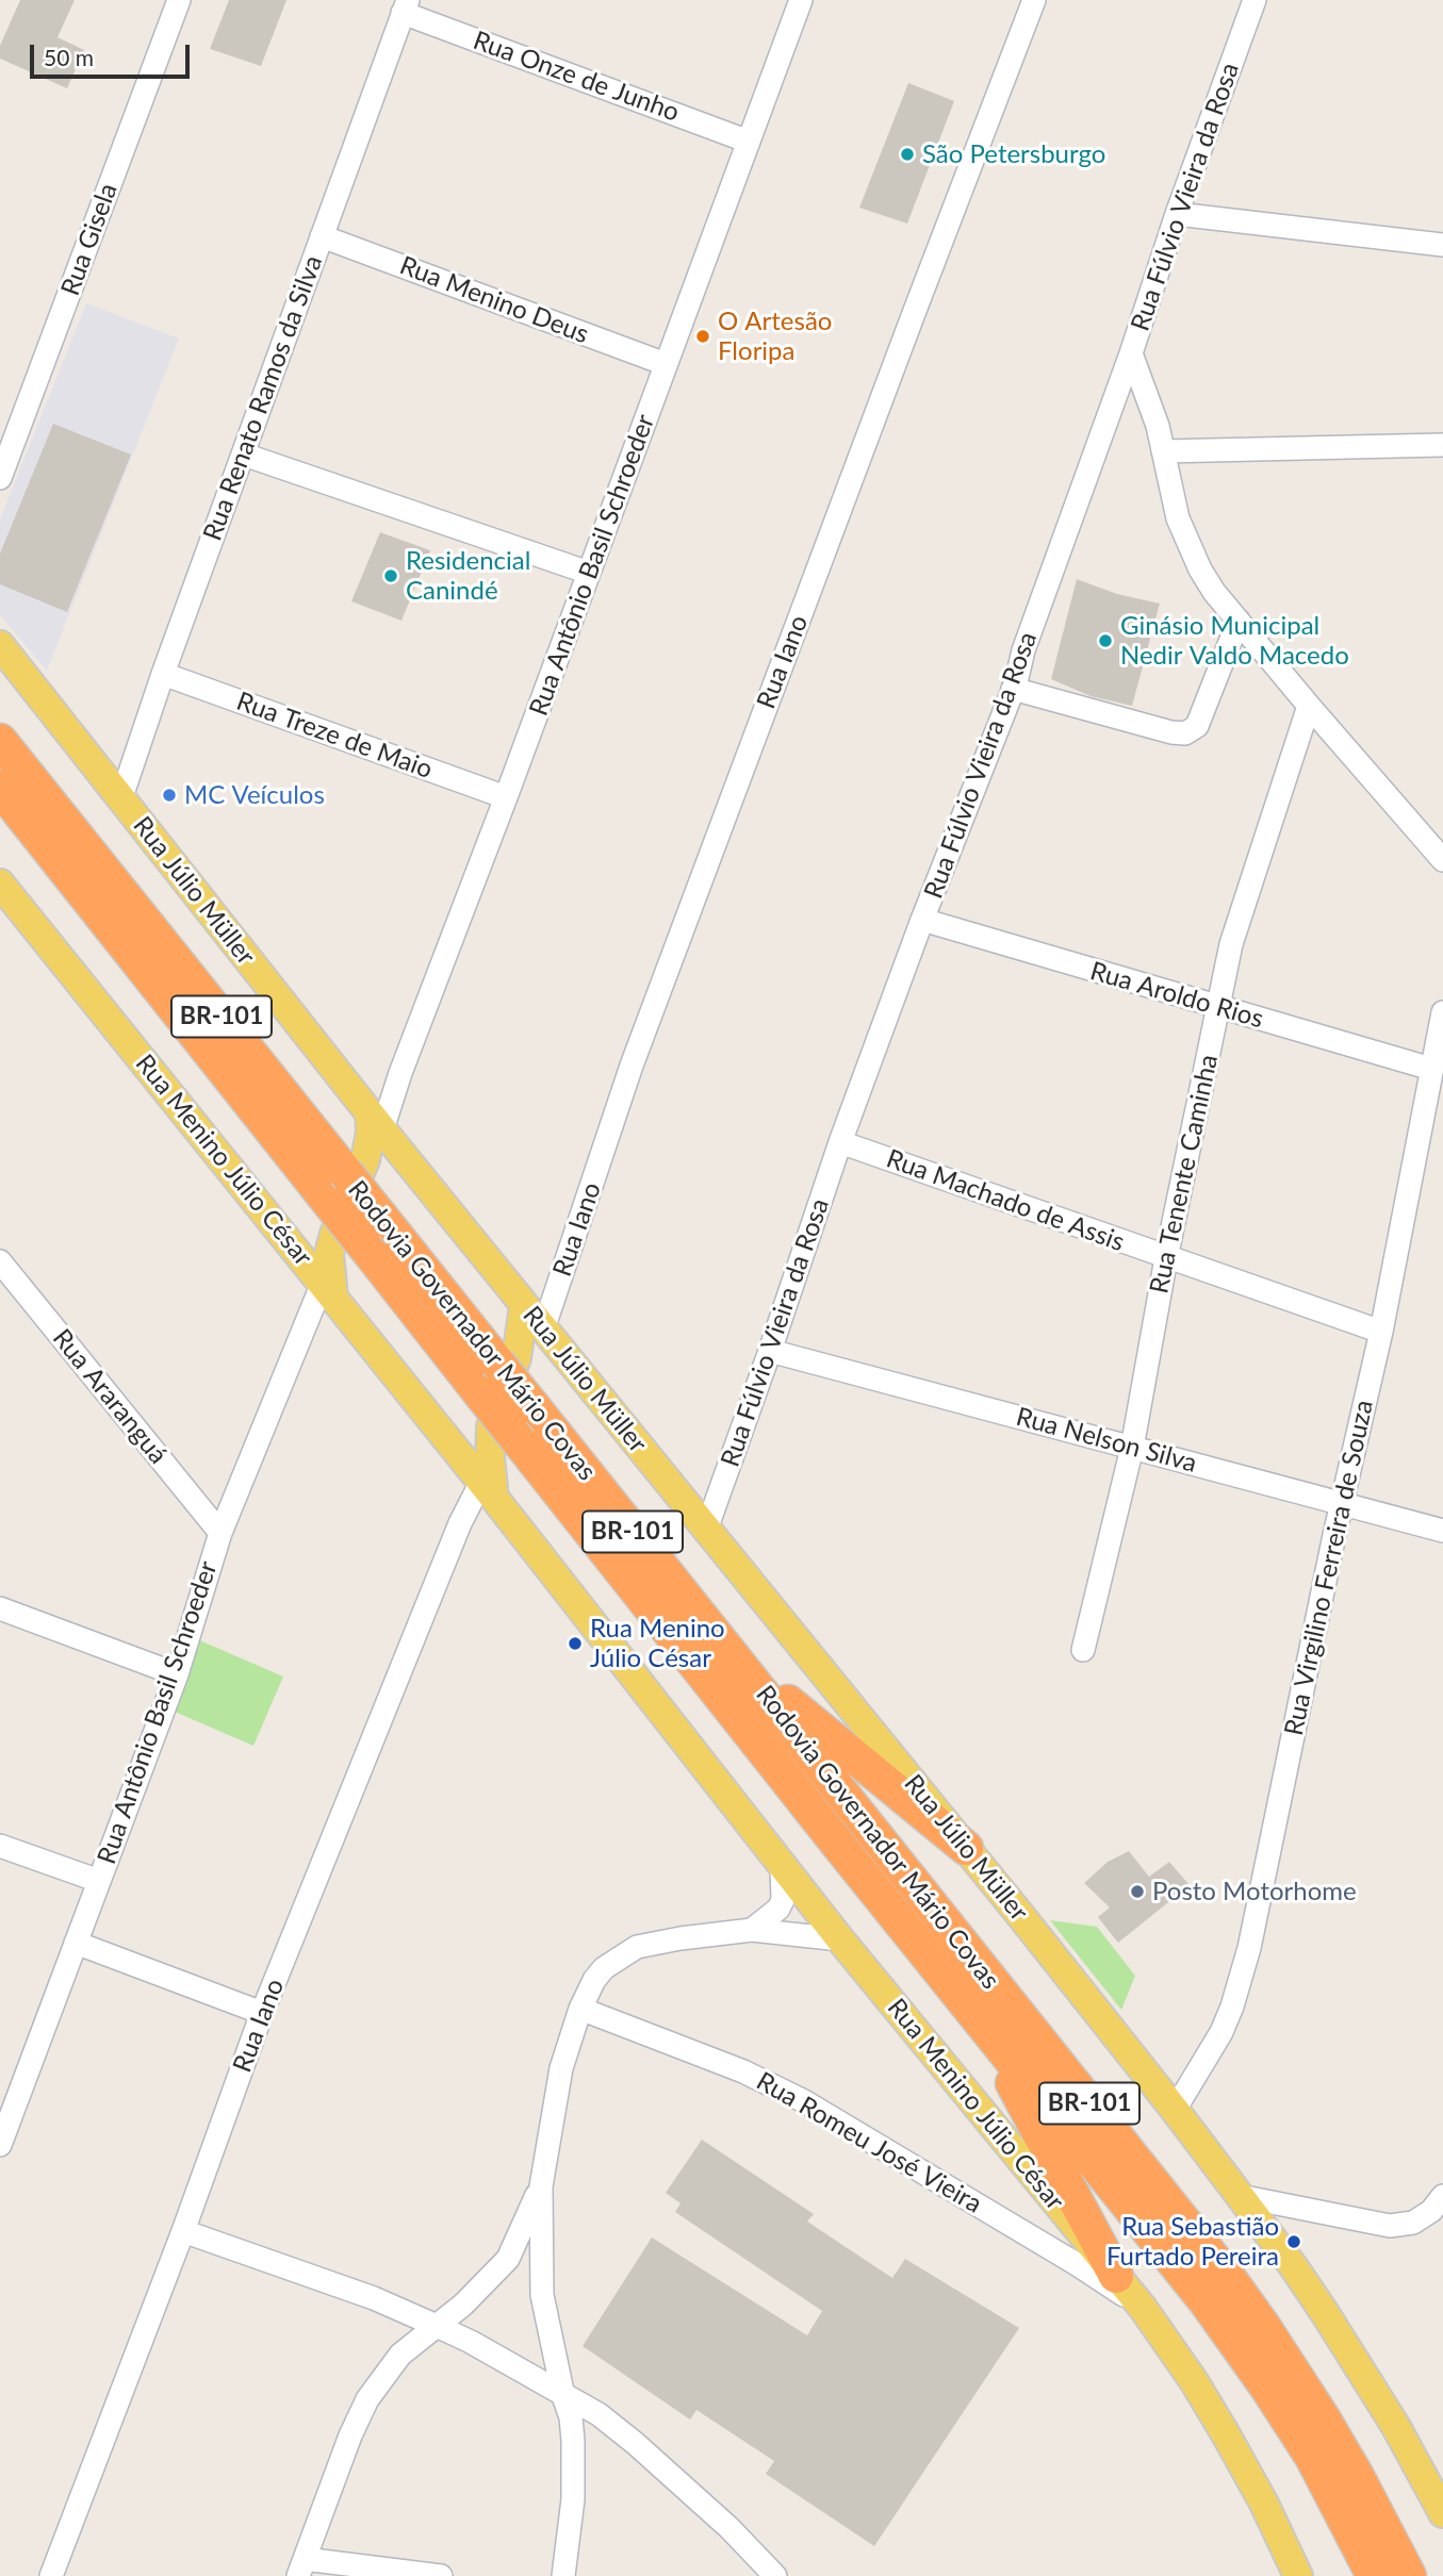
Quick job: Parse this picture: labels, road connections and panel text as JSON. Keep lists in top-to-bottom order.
{
  "streets": {
    "highway": ["BR-101", "Rodovia Governador Mário Covas"],
    "main road": ["Rua Antônio Basil Schroeder", "Rua Júlio Müller", "Rua Menino Júlio César"],
    "street": [
      "Rua Onze de Junho",
      "Rua Fúlvio Vieira da Rosa",
      "Rua Gisela",
      "Rua Menino Deus",
      "Rua Renato Ramos da Silva",
      "Rua Iano",
      "Rua Treze de Maio",
      "Rua Aroldo Rios",
      "Rua Tenente Caminha",
      "Rua Machado de Assis",
      "Rua Araranguá",
      "Rua Nelson Silva",
      "Rua Virgilino Ferreira de Souza",
      "Rua Romeu José Vieira"
    ]
  },
  "crossings": [
    ["Rua Onze de Junho", "Rua Renato Ramos da Silva"],
    ["Rua Onze de Junho", "Rua Antônio Basil Schroeder"],
    ["Rua Fúlvio Vieira da Rosa", "Rua Júlio Müller"],
    ["Rua Fúlvio Vieira da Rosa", "Rua Aroldo Rios"],
    ["Rua Fúlvio Vieira da Rosa", "Rua Machado de Assis"],
    ["Rua Fúlvio Vieira da Rosa", "Rua Nelson Silva"],
    ["Rua Menino Deus", "Rua Renato Ramos da Silva"],
    ["Rua Menino Deus", "Rua Antônio Basil Schroeder"],
    ["Rua Renato Ramos da Silva", "Rua Treze de Maio"],
    ["Rua Renato Ramos da Silva", "Rua Júlio Müller"],
    ["Rua Antônio Basil Schroeder", "Rua Treze de Maio"],
    ["Rua Antônio Basil Schroeder", "Rua Júlio Müller"],
    ["Rua Antônio Basil Schroeder", "Rua Menino Júlio César"],
    ["Rua Antônio Basil Schroeder", "Rodovia Governador Mário Covas"],
    ["Rua Antônio Basil Schroeder", "Rua Araranguá"],
    ["Rua Iano", "Rua Júlio Müller"],
    ["Rua Iano", "Rua Menino Júlio César"],
    ["Rua Júlio Müller", "Rua Virgilino Ferreira de Souza"],
    ["Rua Aroldo Rios", "Rua Tenente Caminha"],
    ["Rua Aroldo Rios", "Rua Virgilino Ferreira de Souza"],
    ["Rua Menino Júlio César", "Rua Romeu José Vieira"],
    ["Rua Tenente Caminha", "Rua Machado de Assis"],
    ["Rua Tenente Caminha", "Rua Nelson Silva"],
    ["Rua Machado de Assis", "Rua Virgilino Ferreira de Souza"],
    ["Rua Nelson Silva", "Rua Virgilino Ferreira de Souza"]
  ],
  "places": [
    "São Petersburgo",
    "O Artesão Floripa",
    "Residencial Canindé",
    "Ginásio Municipal Nedir Valdo Macedo",
    "MC Veículos",
    "Rua Menino Júlio César",
    "Posto Motorhome",
    "Rua Sebastião Furtado Pereira"
  ],
  "scale_bar": "50 m"
}
